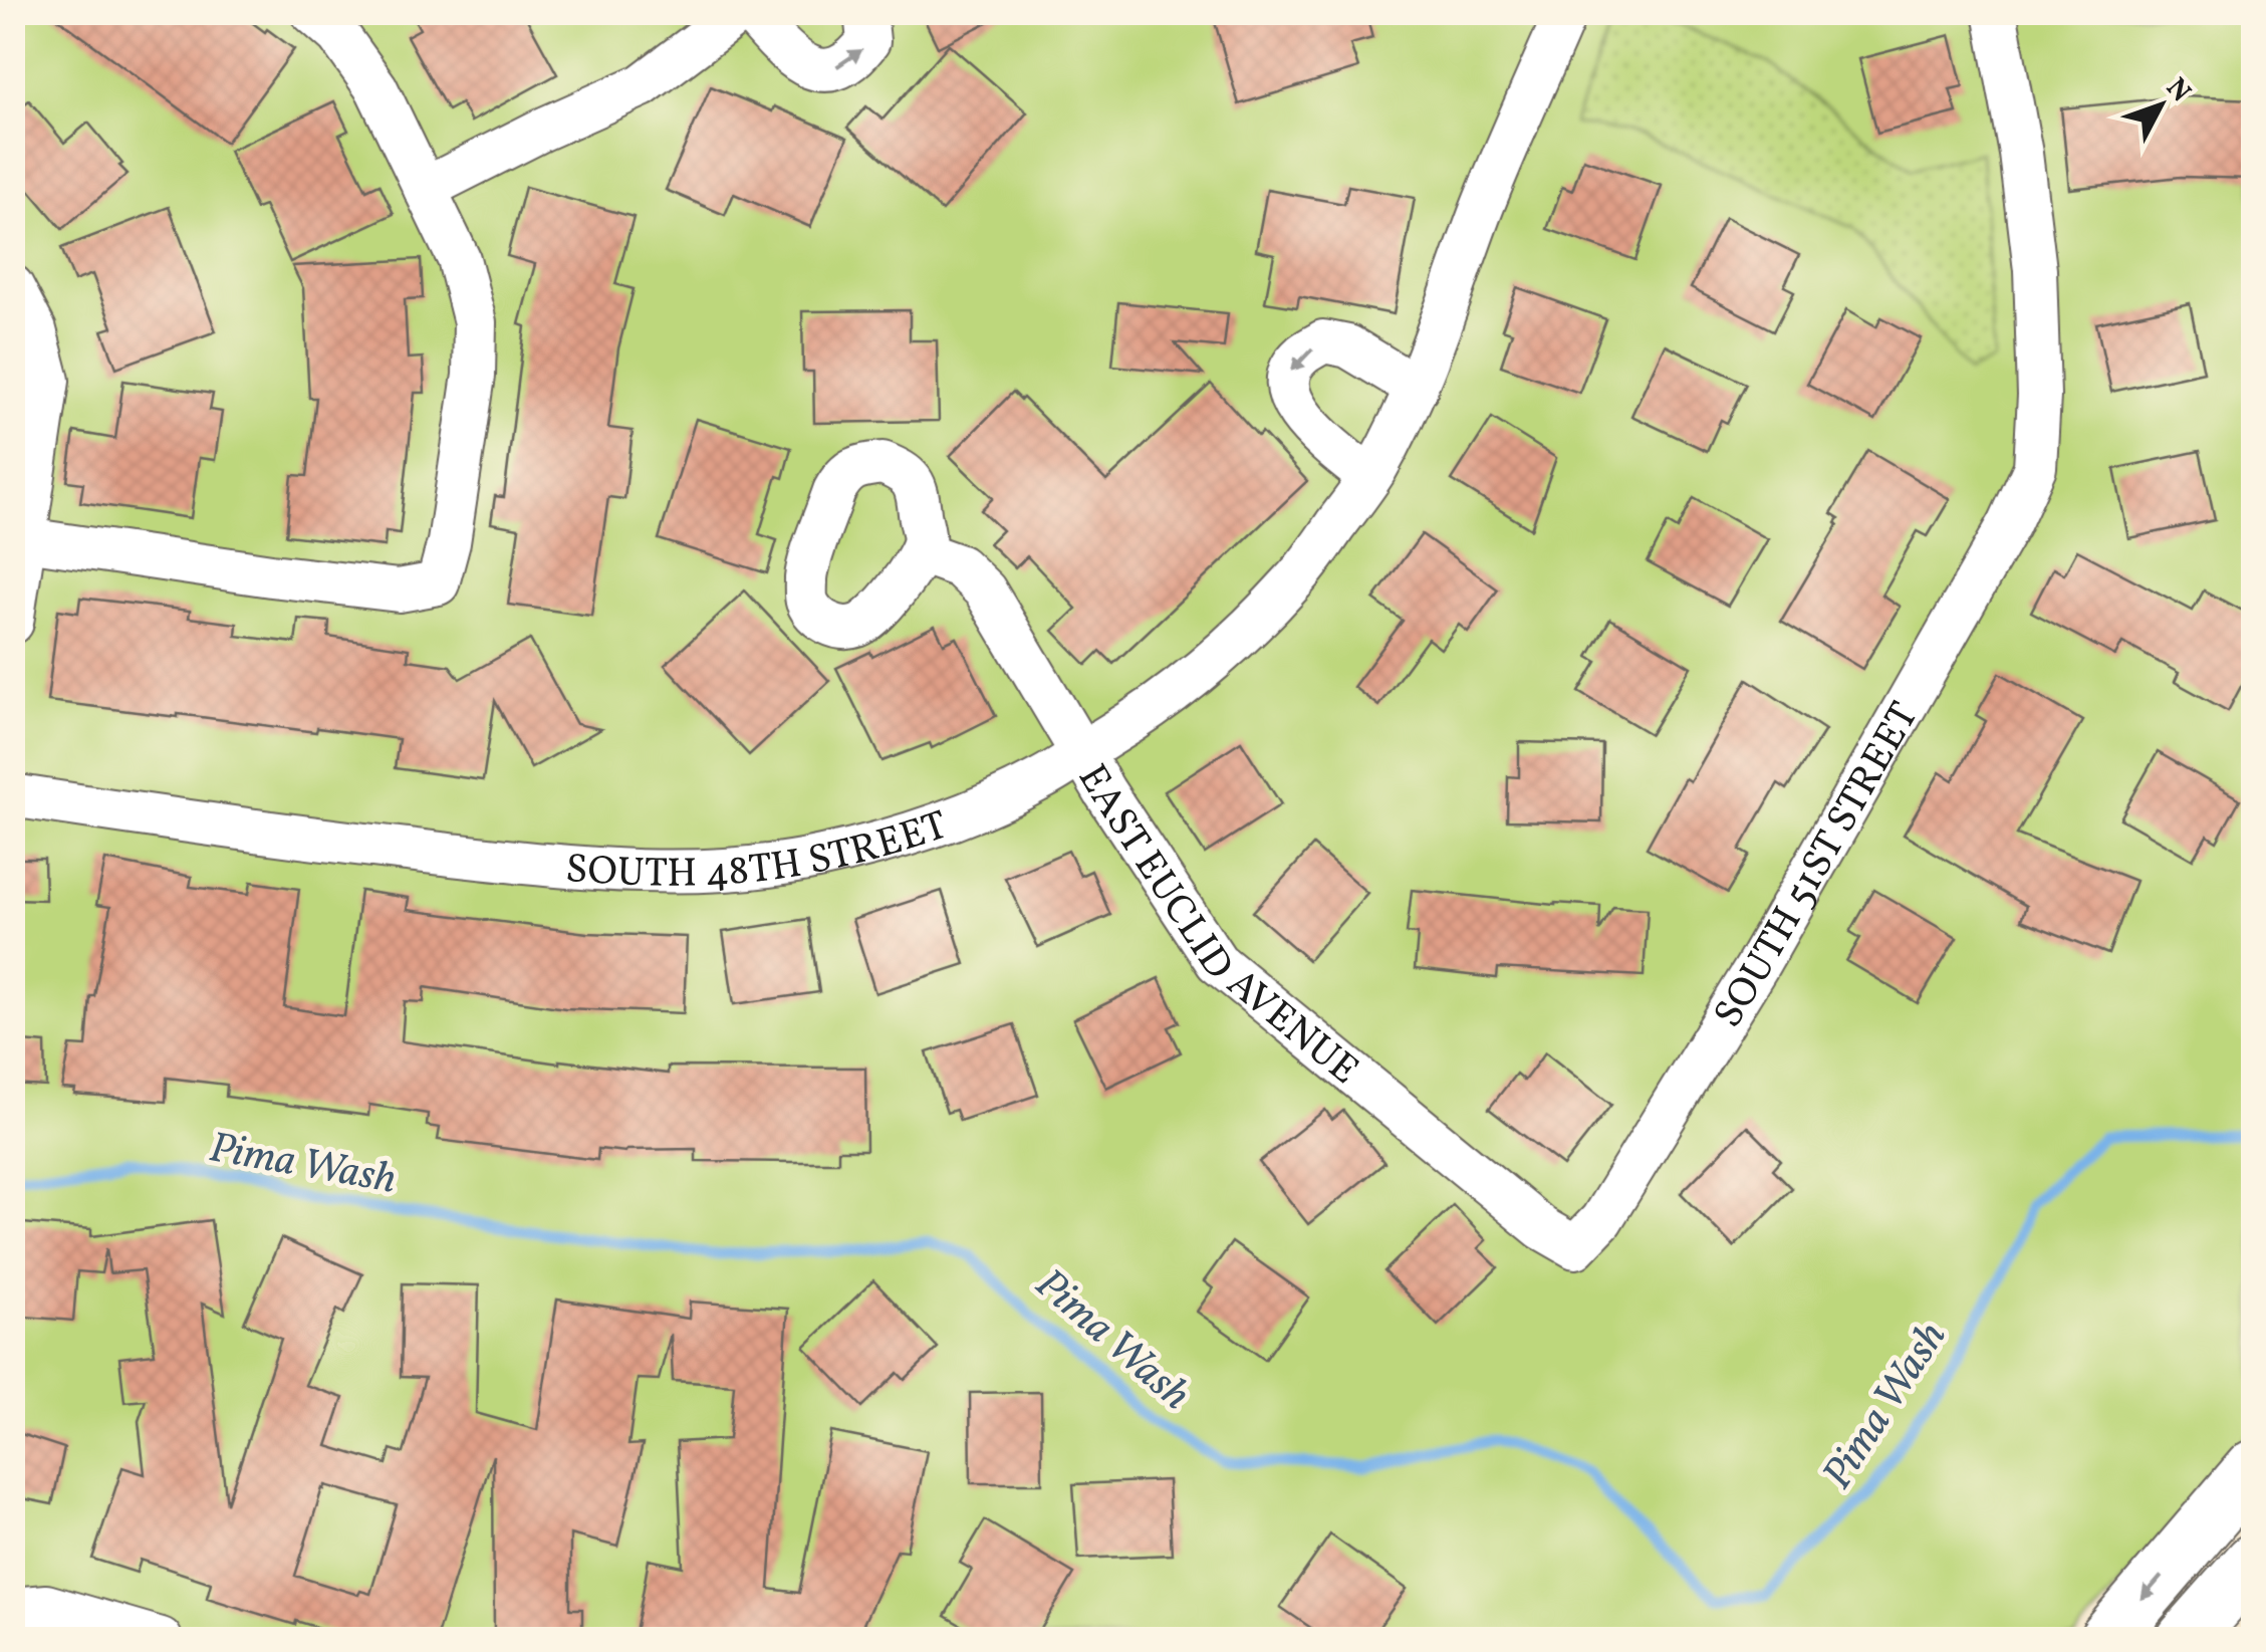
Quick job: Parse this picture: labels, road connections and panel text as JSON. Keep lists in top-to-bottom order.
{
  "streets": {
    "street": ["SOUTH 48TH STREET", "SOUTH 51ST STREET", "EAST EUCLID AVENUE"]
  },
  "crossings": [
    ["SOUTH 48TH STREET", "EAST EUCLID AVENUE"],
    ["SOUTH 51ST STREET", "EAST EUCLID AVENUE"]
  ],
  "water": ["Pima Wash"],
  "north": "top right"
}
